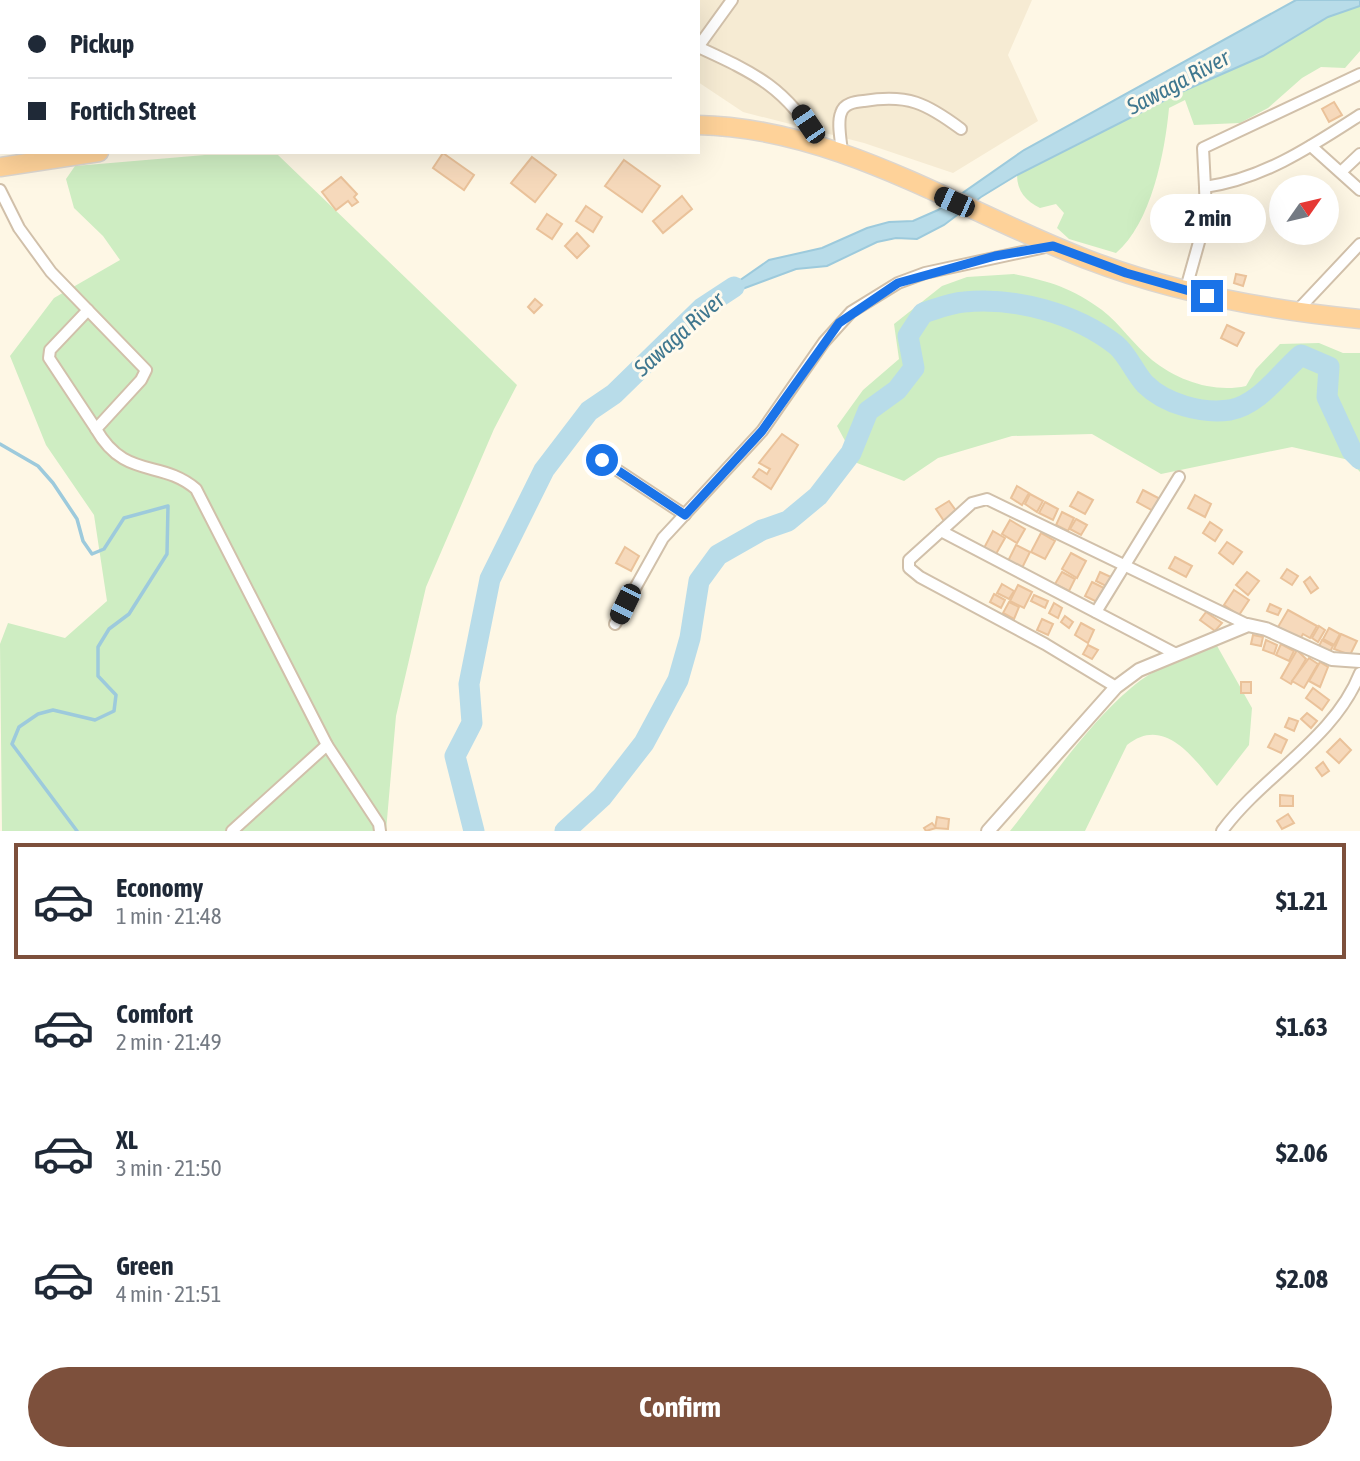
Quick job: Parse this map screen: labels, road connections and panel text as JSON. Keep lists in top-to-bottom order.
{
  "water": ["Sawaga River"],
  "north": "top right",
  "page": {
    "banner": ["Pickup", "Fortich Street"],
    "bubble": "2 min",
    "list": [
      {
        "name": "Economy",
        "note": "1 min · 21:48",
        "value": "$1.21"
      },
      {
        "name": "Comfort",
        "note": "2 min · 21:49",
        "value": "$1.63"
      },
      {
        "name": "XL",
        "note": "3 min · 21:50",
        "value": "$2.06"
      },
      {
        "name": "Green",
        "note": "4 min · 21:51",
        "value": "$2.08"
      }
    ],
    "buttons": "Confirm"
  }
}
